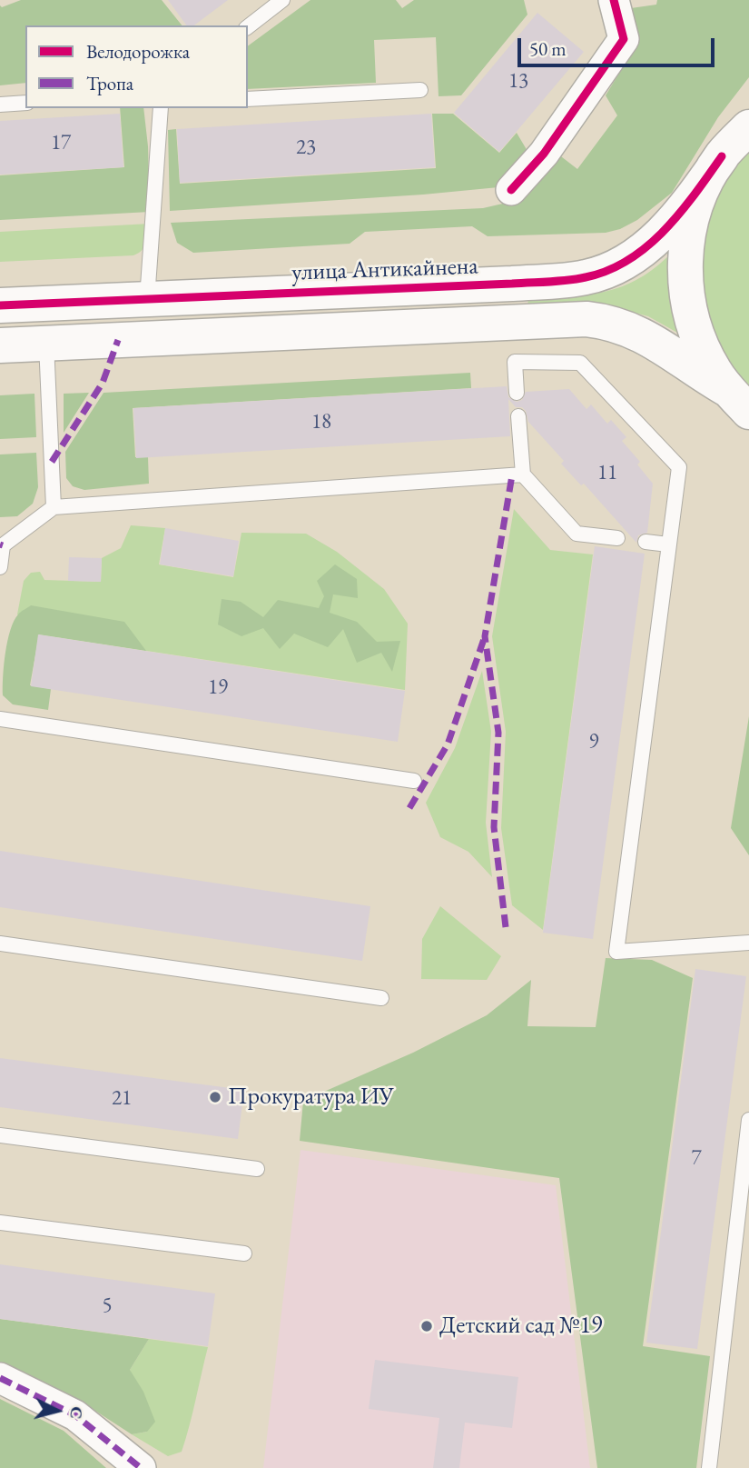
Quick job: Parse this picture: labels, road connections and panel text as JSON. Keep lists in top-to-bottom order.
{
  "streets": {
    "street": ["улица Антикайнена"]
  },
  "places": ["Прокуратура ИУ", "Детский сад №19"],
  "house_numbers": [
    "13",
    "17",
    "23",
    "18",
    "11",
    "19",
    "9",
    "21",
    "7",
    "5"
  ],
  "legend": ["Велодорожка", "Тропа"],
  "scale_bar": "50 m",
  "north": "right"
}
